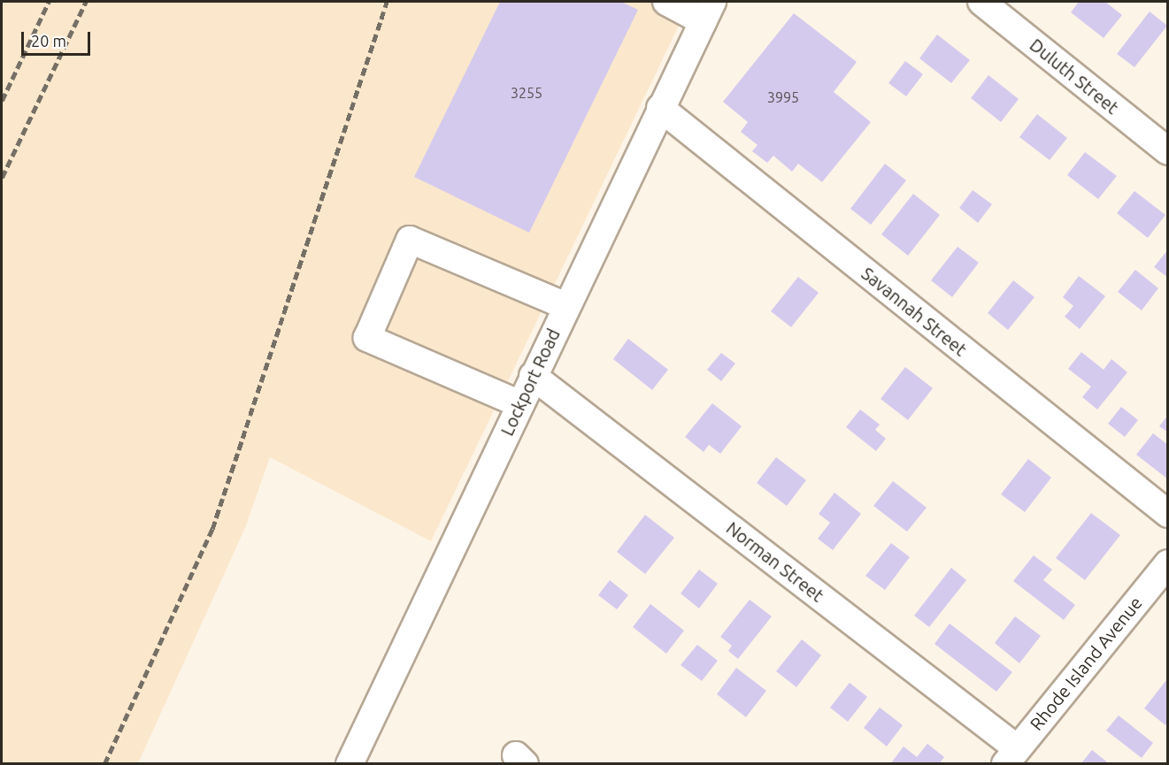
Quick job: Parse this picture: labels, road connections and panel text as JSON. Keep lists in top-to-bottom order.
{
  "streets": {
    "street": [
      "Duluth Street",
      "Savannah Street",
      "Lockport Road",
      "Norman Street",
      "Rhode Island Avenue"
    ]
  },
  "crossings": [
    ["Savannah Street", "Lockport Road"],
    ["Lockport Road", "Norman Street"],
    ["Norman Street", "Rhode Island Avenue"]
  ],
  "house_numbers": ["3255", "3995"],
  "scale_bar": "20 m"
}
